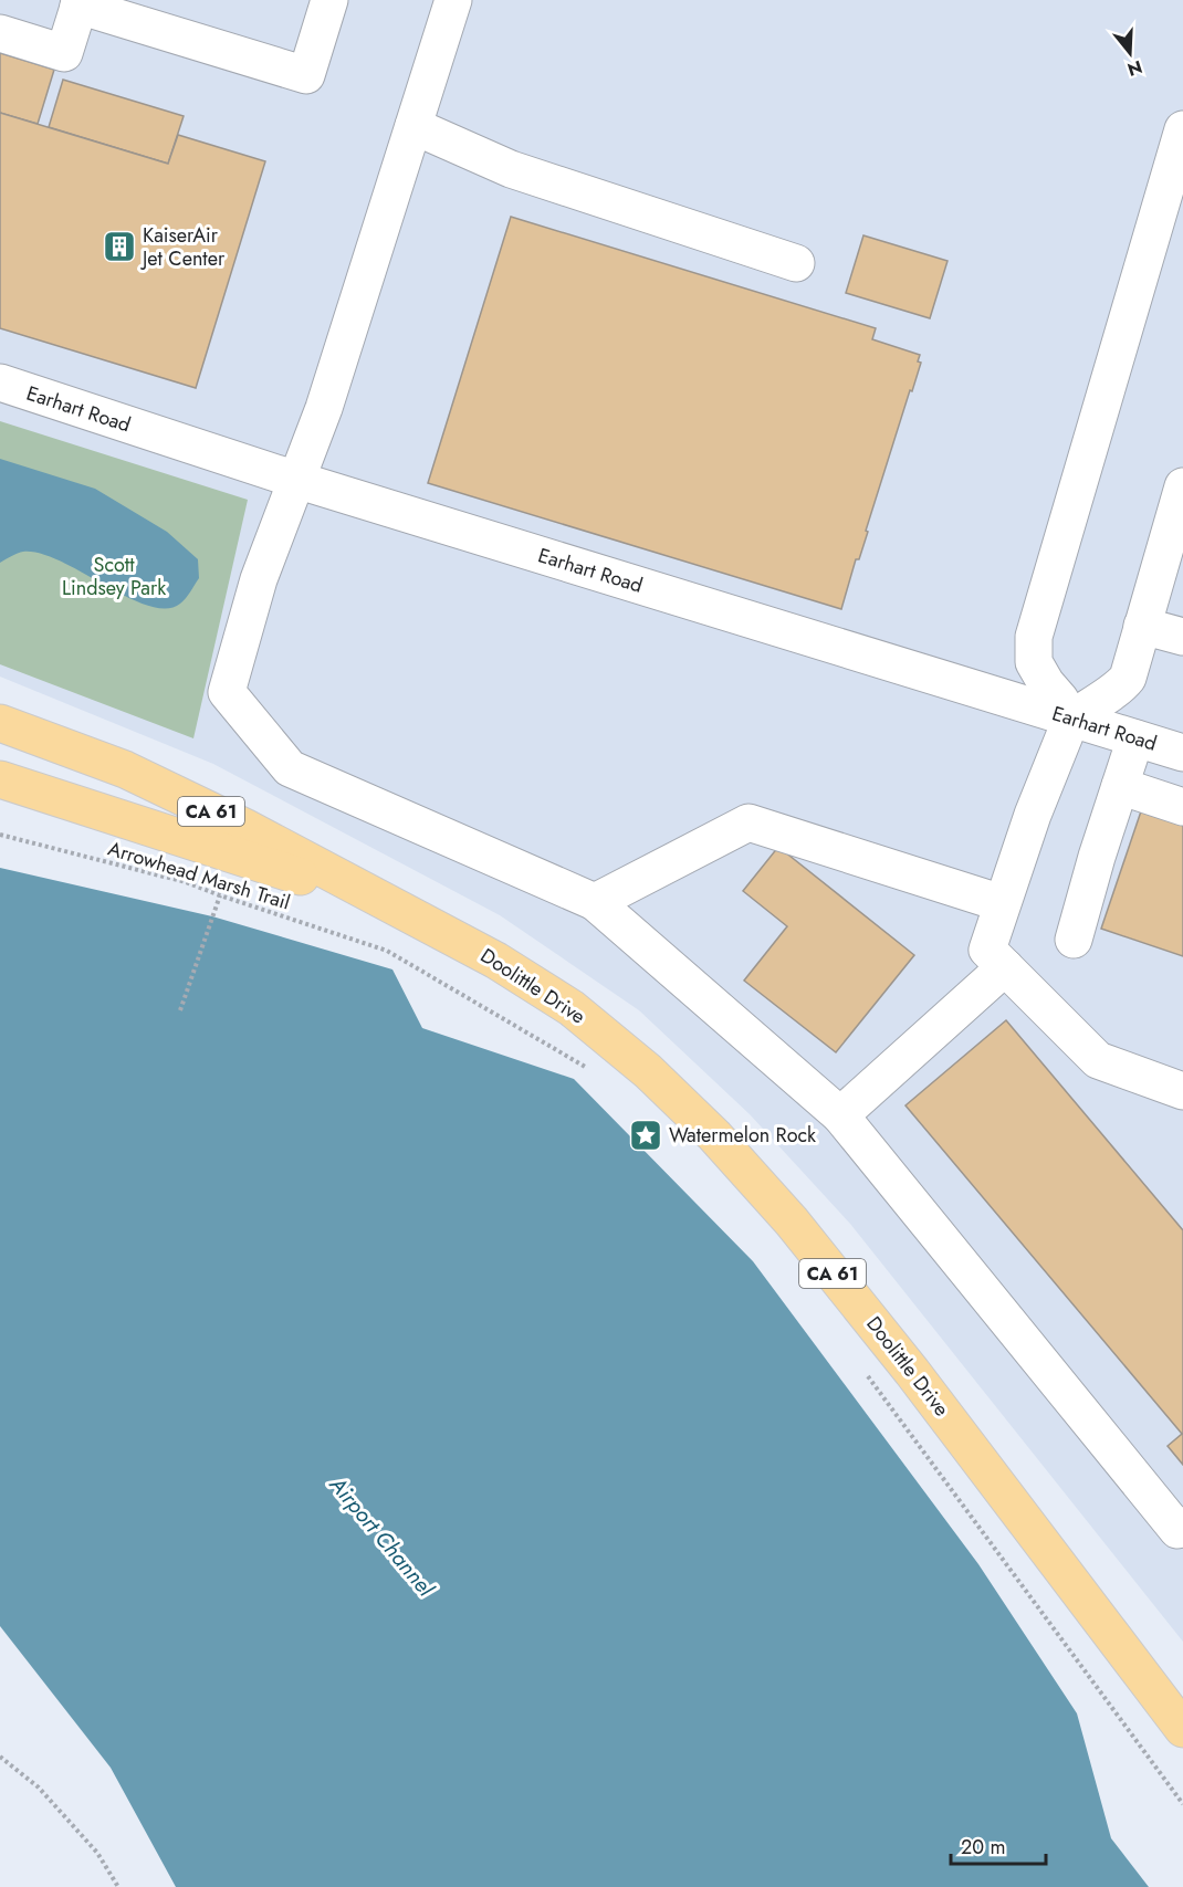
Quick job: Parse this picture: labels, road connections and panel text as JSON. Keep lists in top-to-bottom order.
{
  "streets": {
    "main road": ["CA 61", "Doolittle Drive"],
    "street": ["Earhart Road"],
    "path": ["Arrowhead Marsh Trail"]
  },
  "water": ["Airport Channel"],
  "parks": ["Scott Lindsey Park"],
  "places": {
    "building": ["KaiserAir Jet Center"],
    "place": ["Watermelon Rock"]
  },
  "scale_bar": "20 m",
  "north": "bottom"
}
